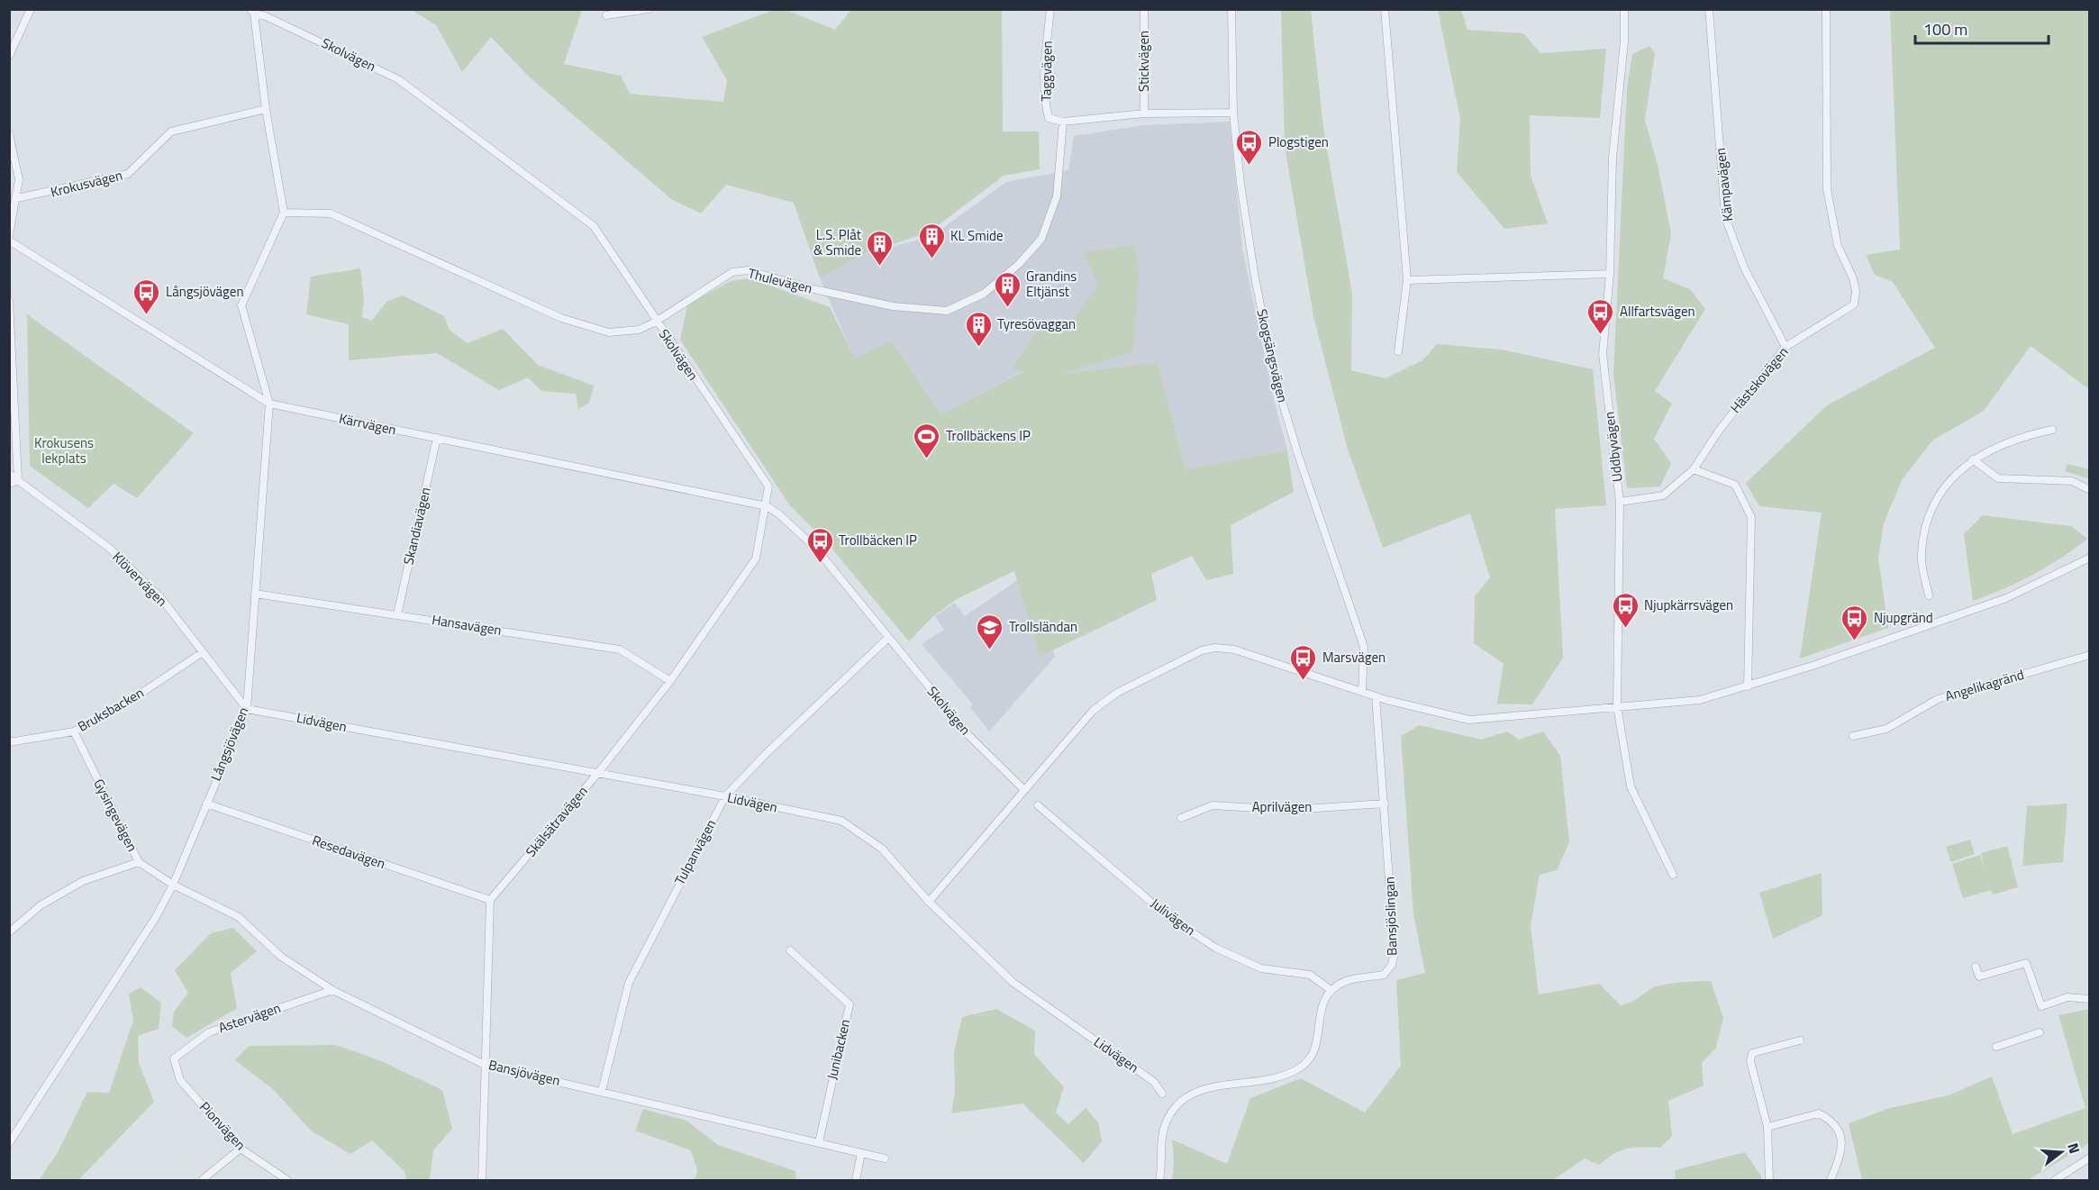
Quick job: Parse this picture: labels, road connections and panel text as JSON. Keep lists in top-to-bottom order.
{
  "streets": {
    "street": [
      "Skolvägen",
      "Stickvägen",
      "Taggvägen",
      "Krokusvägen",
      "Kämpavägen",
      "Thulevägen",
      "Skogsängsvägen",
      "Hästskovägen",
      "Kärrvägen",
      "Uddbyvägen",
      "Skandiavägen",
      "Klövervägen",
      "Hansavägen",
      "Angelikagränd",
      "Bruksbacken",
      "Lidvägen",
      "Långsjövägen",
      "Aprilvägen",
      "Gysingevägen",
      "Skälsätravägen",
      "Resedavägen",
      "Tulpanvägen",
      "Bansjöslingan",
      "Julivägen",
      "Astervägen",
      "Junibacken",
      "Bansjövägen",
      "Pionvägen"
    ]
  },
  "crossings": [
    ["Skolvägen", "Thulevägen"],
    ["Skolvägen", "Kärrvägen"],
    ["Skolvägen", "Skälsätravägen"],
    ["Skolvägen", "Tulpanvägen"],
    ["Taggvägen", "Thulevägen"],
    ["Kämpavägen", "Hästskovägen"],
    ["Thulevägen", "Långsjövägen"],
    ["Hästskovägen", "Uddbyvägen"],
    ["Kärrvägen", "Skandiavägen"],
    ["Kärrvägen", "Långsjövägen"],
    ["Kärrvägen", "Skälsätravägen"],
    ["Skandiavägen", "Hansavägen"],
    ["Klövervägen", "Bruksbacken"],
    ["Klövervägen", "Lidvägen"],
    ["Klövervägen", "Långsjövägen"],
    ["Hansavägen", "Långsjövägen"],
    ["Hansavägen", "Skälsätravägen"],
    ["Bruksbacken", "Gysingevägen"],
    ["Lidvägen", "Långsjövägen"],
    ["Lidvägen", "Skälsätravägen"],
    ["Lidvägen", "Tulpanvägen"],
    ["Långsjövägen", "Gysingevägen"],
    ["Långsjövägen", "Resedavägen"],
    ["Långsjövägen", "Bansjövägen"],
    ["Aprilvägen", "Bansjöslingan"],
    ["Gysingevägen", "Bansjövägen"],
    ["Skälsätravägen", "Resedavägen"],
    ["Tulpanvägen", "Bansjövägen"],
    ["Bansjöslingan", "Julivägen"],
    ["Astervägen", "Bansjövägen"],
    ["Astervägen", "Pionvägen"],
    ["Junibacken", "Bansjövägen"]
  ],
  "parks": ["Krokusens lekplats"],
  "places": {
    "bus stop": [
      "Plogstigen",
      "Långsjövägen",
      "Allfartsvägen",
      "Trollbäcken IP",
      "Njupkärrsvägen",
      "Njupgränd",
      "Marsvägen"
    ],
    "building": [
      "KL Smide",
      "L.S. Plåt & Smide",
      "Grandins Eltjänst",
      "Tyresövaggan"
    ],
    "sports": ["Trollbäckens IP"],
    "school or university": ["Trollsländan"]
  },
  "scale_bar": "100 m",
  "north": "right"
}
